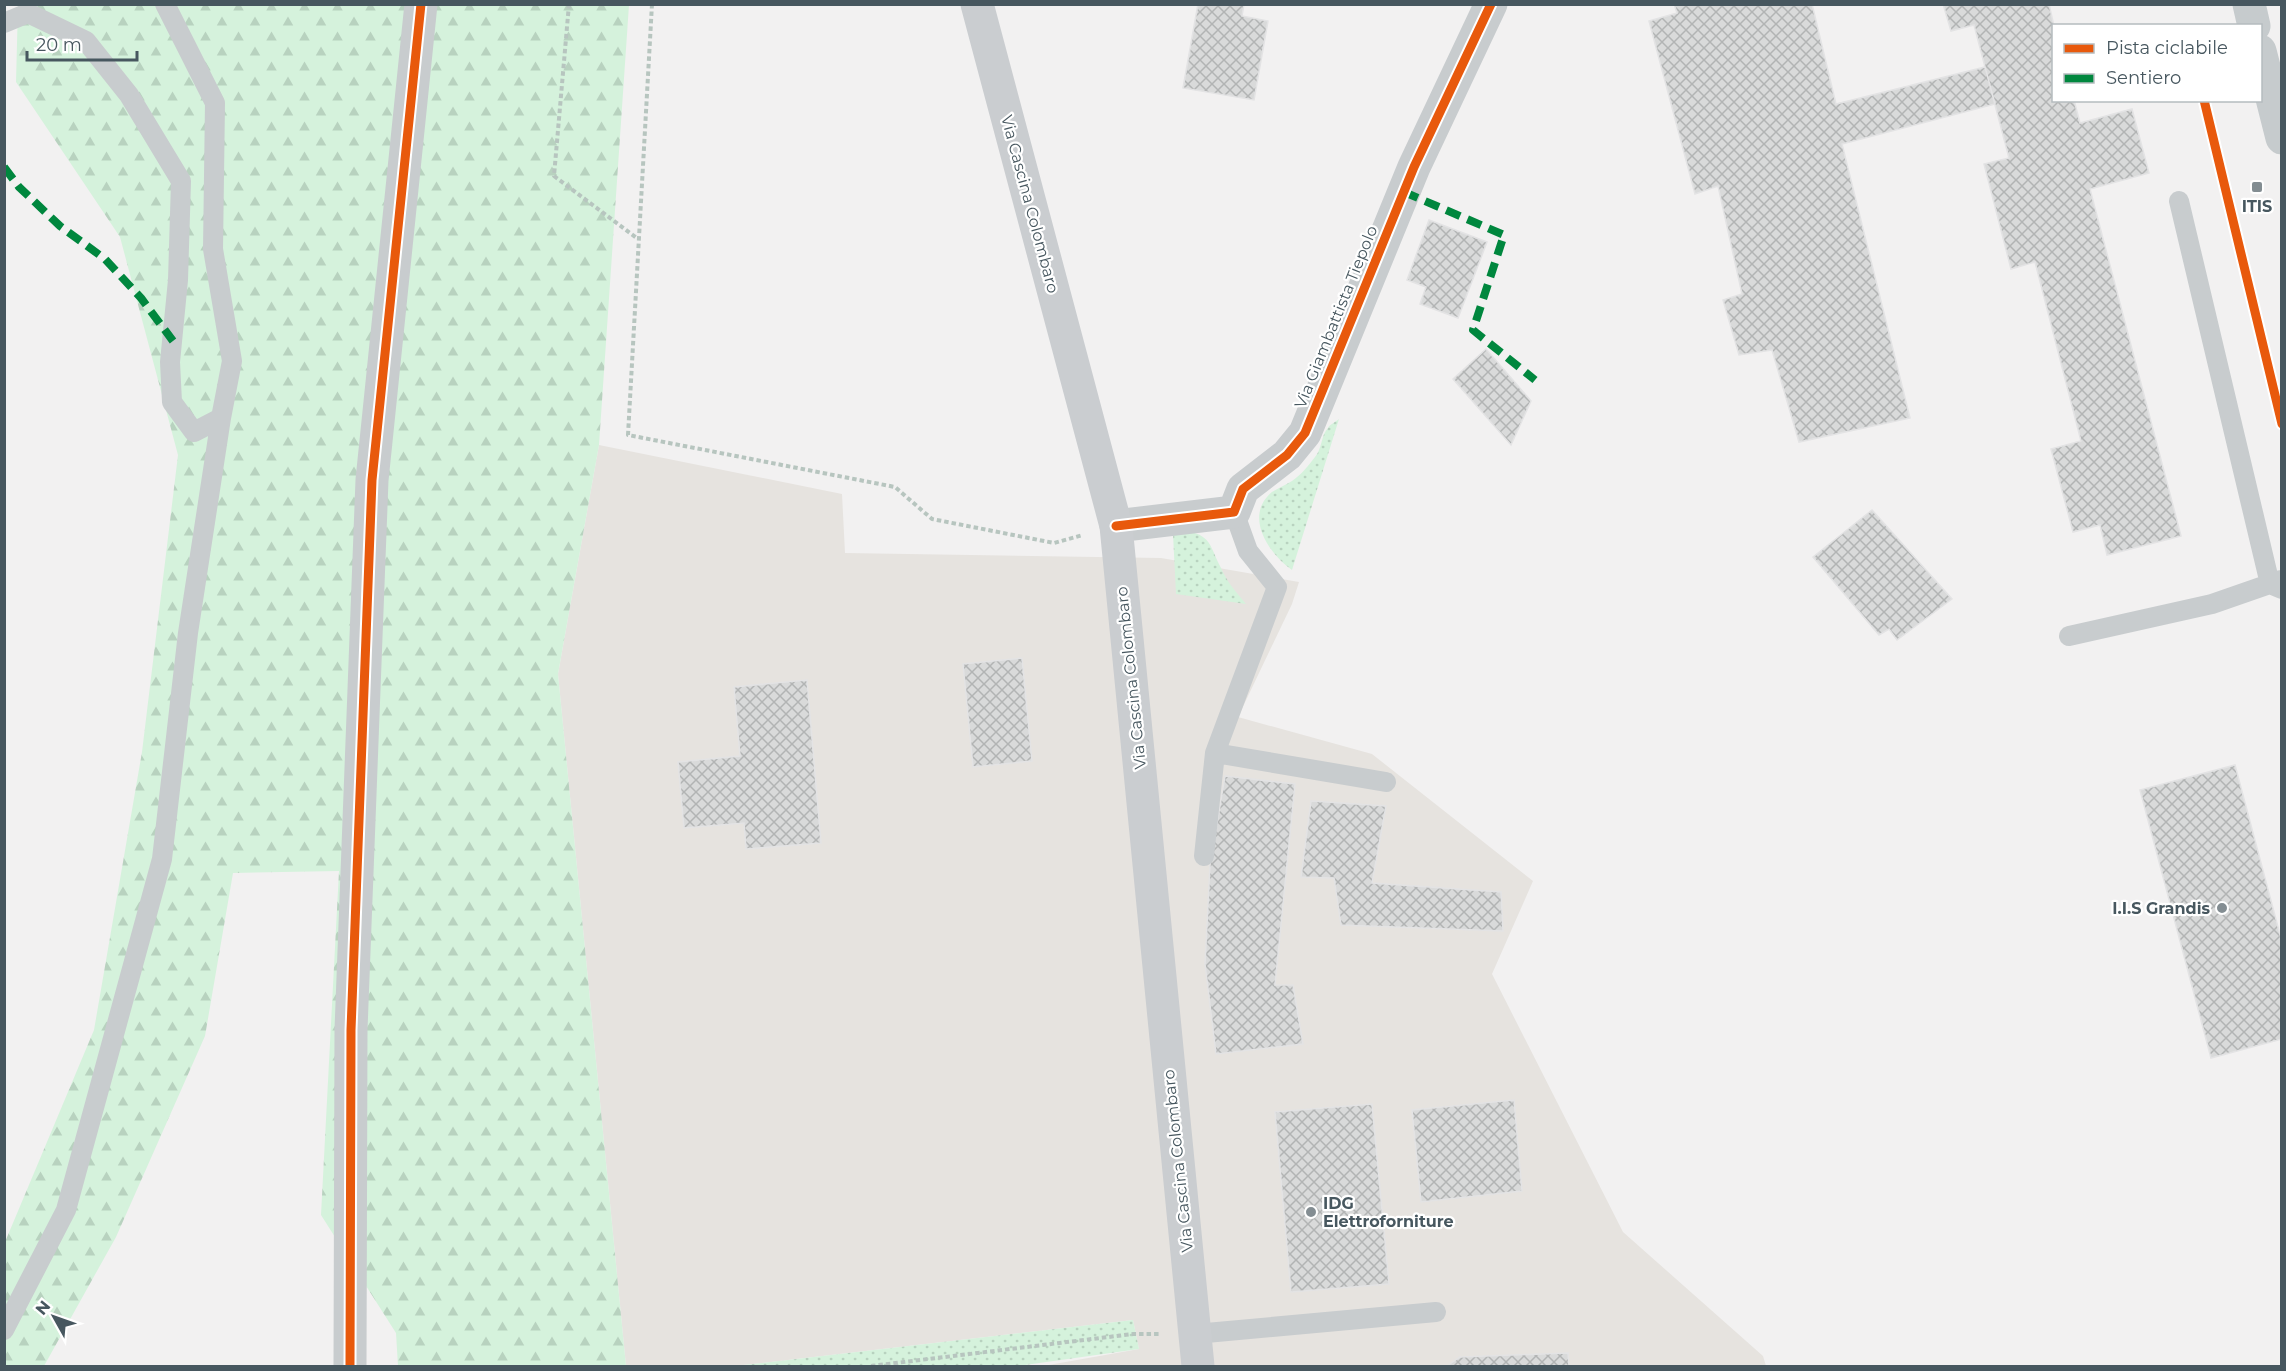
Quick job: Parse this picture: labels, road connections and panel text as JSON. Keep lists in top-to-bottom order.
{
  "streets": {
    "main road": ["Via Cascina Colombaro"],
    "street": ["Via Giambattista Tiepolo"]
  },
  "places": {
    "transit": ["ITIS"],
    "other": ["I.I.S Grandis", "IDG Elettroforniture"]
  },
  "legend": ["Pista ciclabile", "Sentiero"],
  "scale_bar": "20 m",
  "north": "top left"
}
